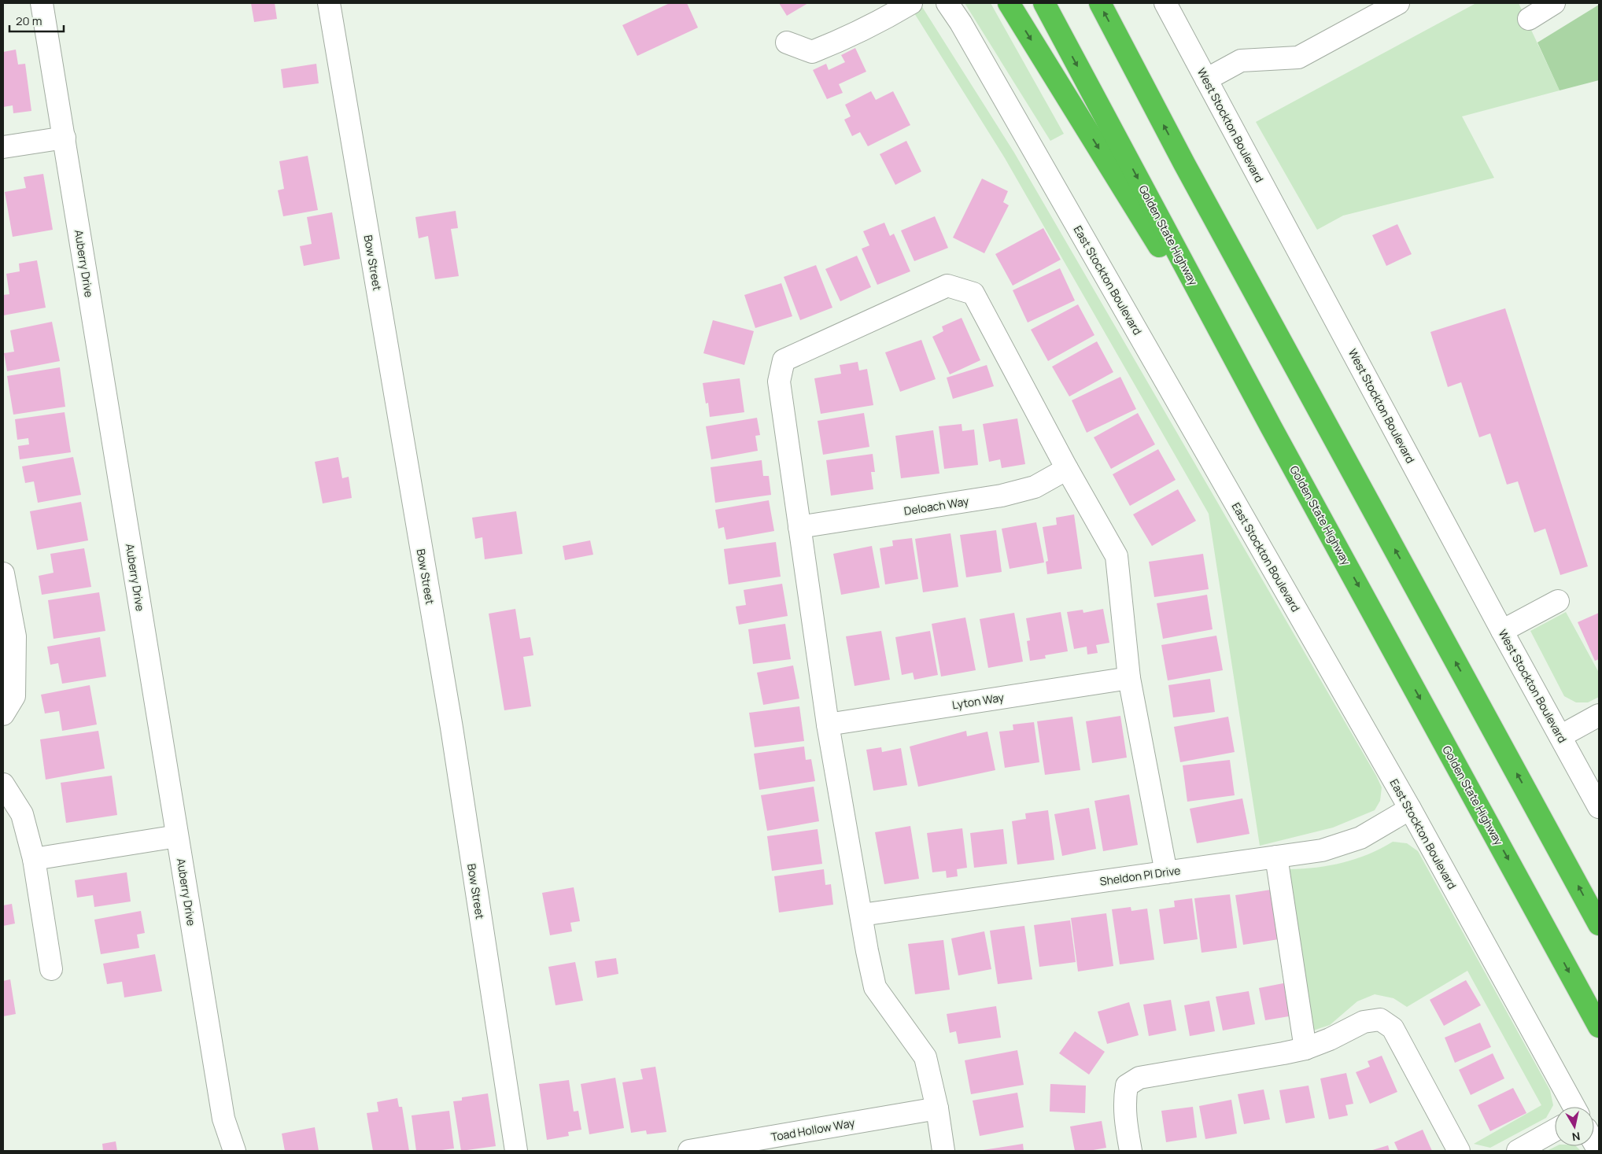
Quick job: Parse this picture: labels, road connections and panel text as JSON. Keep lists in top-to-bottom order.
{
  "streets": {
    "highway": ["Golden State Highway"],
    "street": [
      "West Stockton Boulevard",
      "Bow Street",
      "Auberry Drive",
      "East Stockton Boulevard",
      "Deloach Way",
      "Lyton Way",
      "Sheldon Pl Drive",
      "Toad Hollow Way"
    ]
  },
  "crossings": [
    ["East Stockton Boulevard", "Sheldon Pl Drive"]
  ],
  "scale_bar": "20 m",
  "north": "bottom"
}
